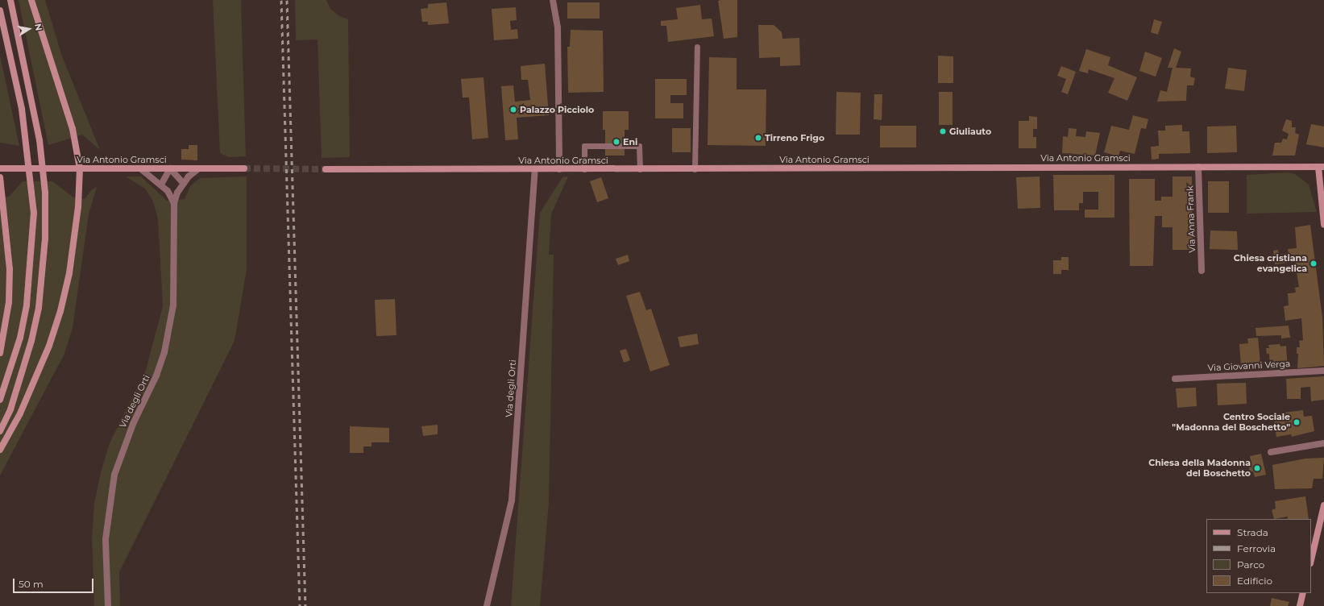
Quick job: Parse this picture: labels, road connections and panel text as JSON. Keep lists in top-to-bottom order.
{
  "streets": {
    "main road": ["Via Antonio Gramsci"],
    "street": ["Via Anna Frank", "Via Giovanni Verga", "Via degli Orti"]
  },
  "crossings": [
    ["Via Antonio Gramsci", "Via Anna Frank"],
    ["Via Antonio Gramsci", "Via degli Orti"]
  ],
  "places": [
    "Palazzo Picciolo",
    "Giuliauto",
    "Tirreno Frigo",
    "Eni",
    "Chiesa cristiana evangelica",
    "Centro Sociale \"Madonna del Boschetto\"",
    "Chiesa della Madonna del Boschetto"
  ],
  "legend": [
    "Strada",
    "Ferrovia",
    "Parco",
    "Edificio"
  ],
  "scale_bar": "50 m",
  "north": "right"
}
